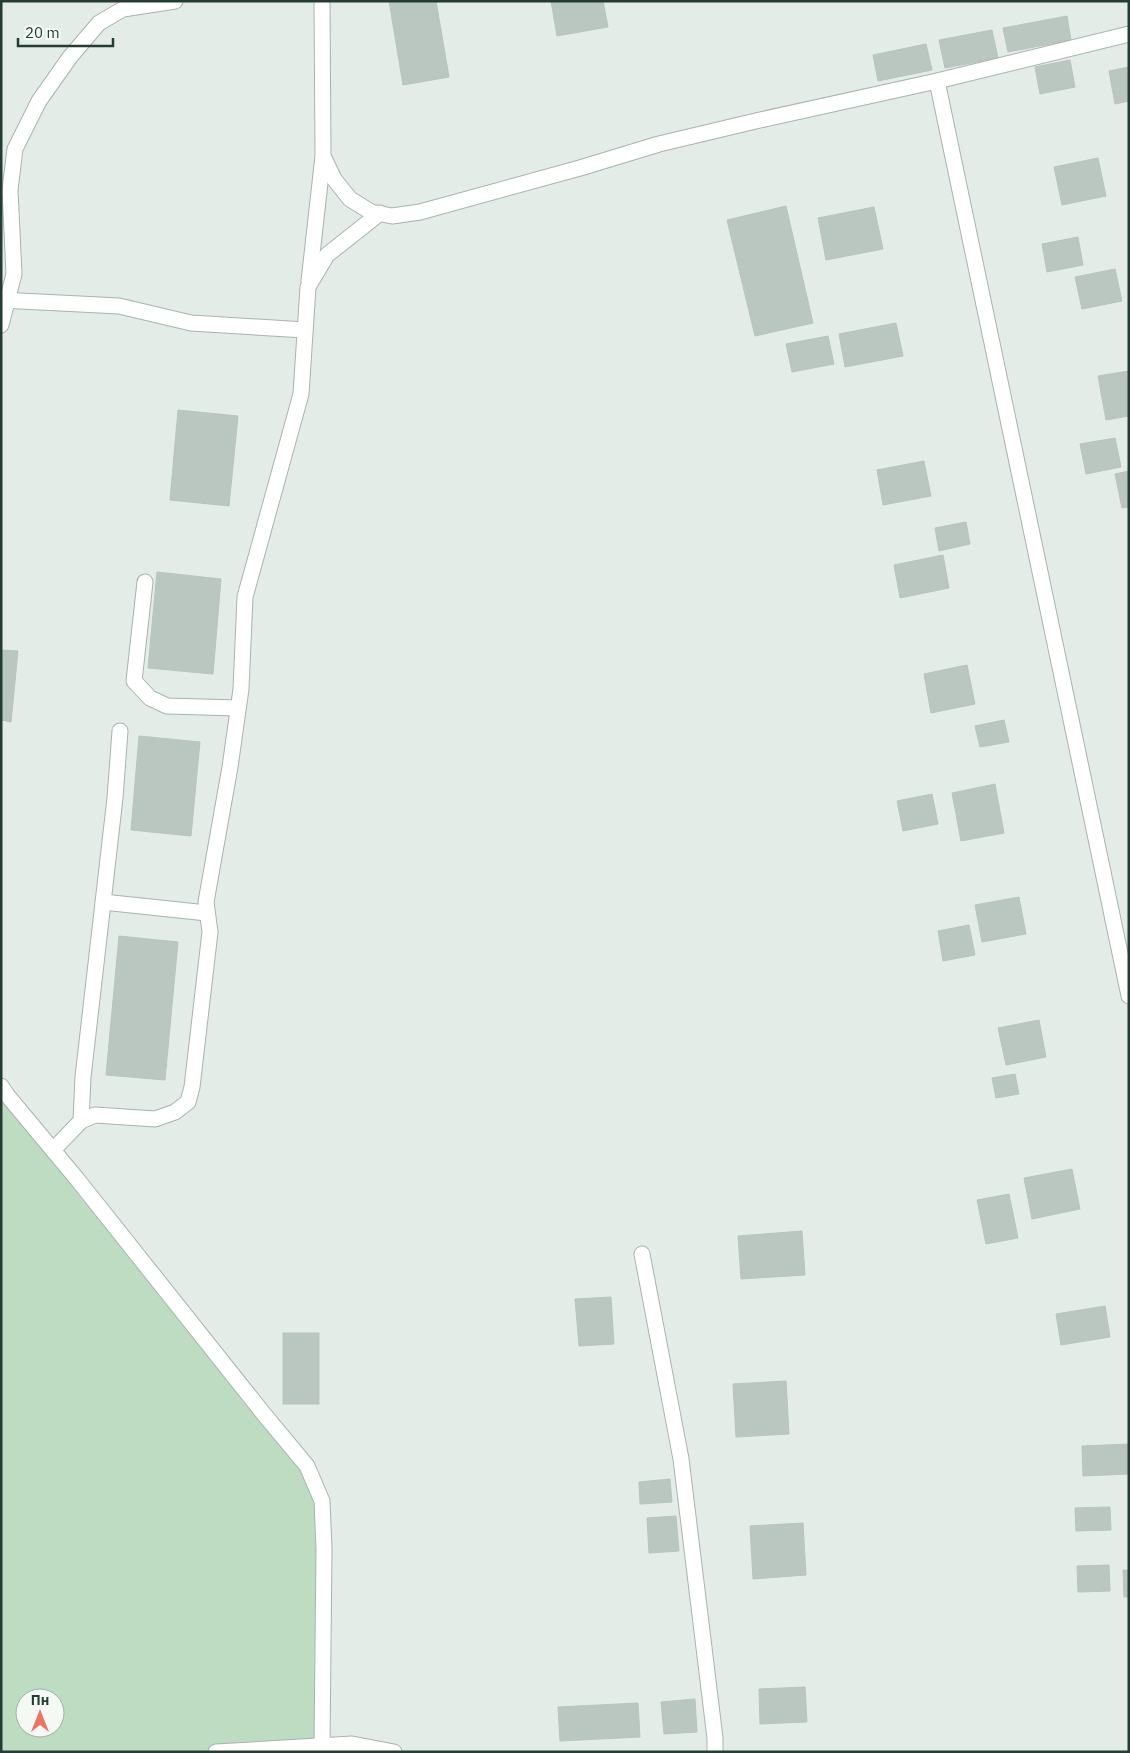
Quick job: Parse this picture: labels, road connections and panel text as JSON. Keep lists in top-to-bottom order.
{
  "scale_bar": "20 m",
  "north": "top"
}
